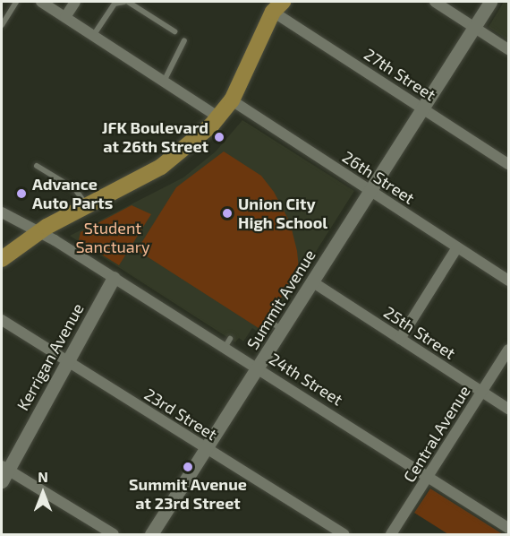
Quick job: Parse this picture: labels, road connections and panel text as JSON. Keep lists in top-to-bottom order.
{
  "streets": {
    "street": [
      "27th Street",
      "26th Street",
      "Summit Avenue",
      "25th Street",
      "Kerrigan Avenue",
      "24th Street",
      "23rd Street",
      "Central Avenue"
    ]
  },
  "crossings": [
    ["27th Street", "Summit Avenue"],
    ["26th Street", "Summit Avenue"],
    ["Summit Avenue", "25th Street"],
    ["Summit Avenue", "24th Street"],
    ["Summit Avenue", "23rd Street"],
    ["25th Street", "Central Avenue"],
    ["Kerrigan Avenue", "24th Street"],
    ["Kerrigan Avenue", "23rd Street"],
    ["24th Street", "Central Avenue"]
  ],
  "parks": ["Student Sanctuary"],
  "places": [
    "JFK Boulevard at 26th Street",
    "Advance Auto Parts",
    "Union City High School",
    "Summit Avenue at 23rd Street"
  ],
  "north": "top"
}
